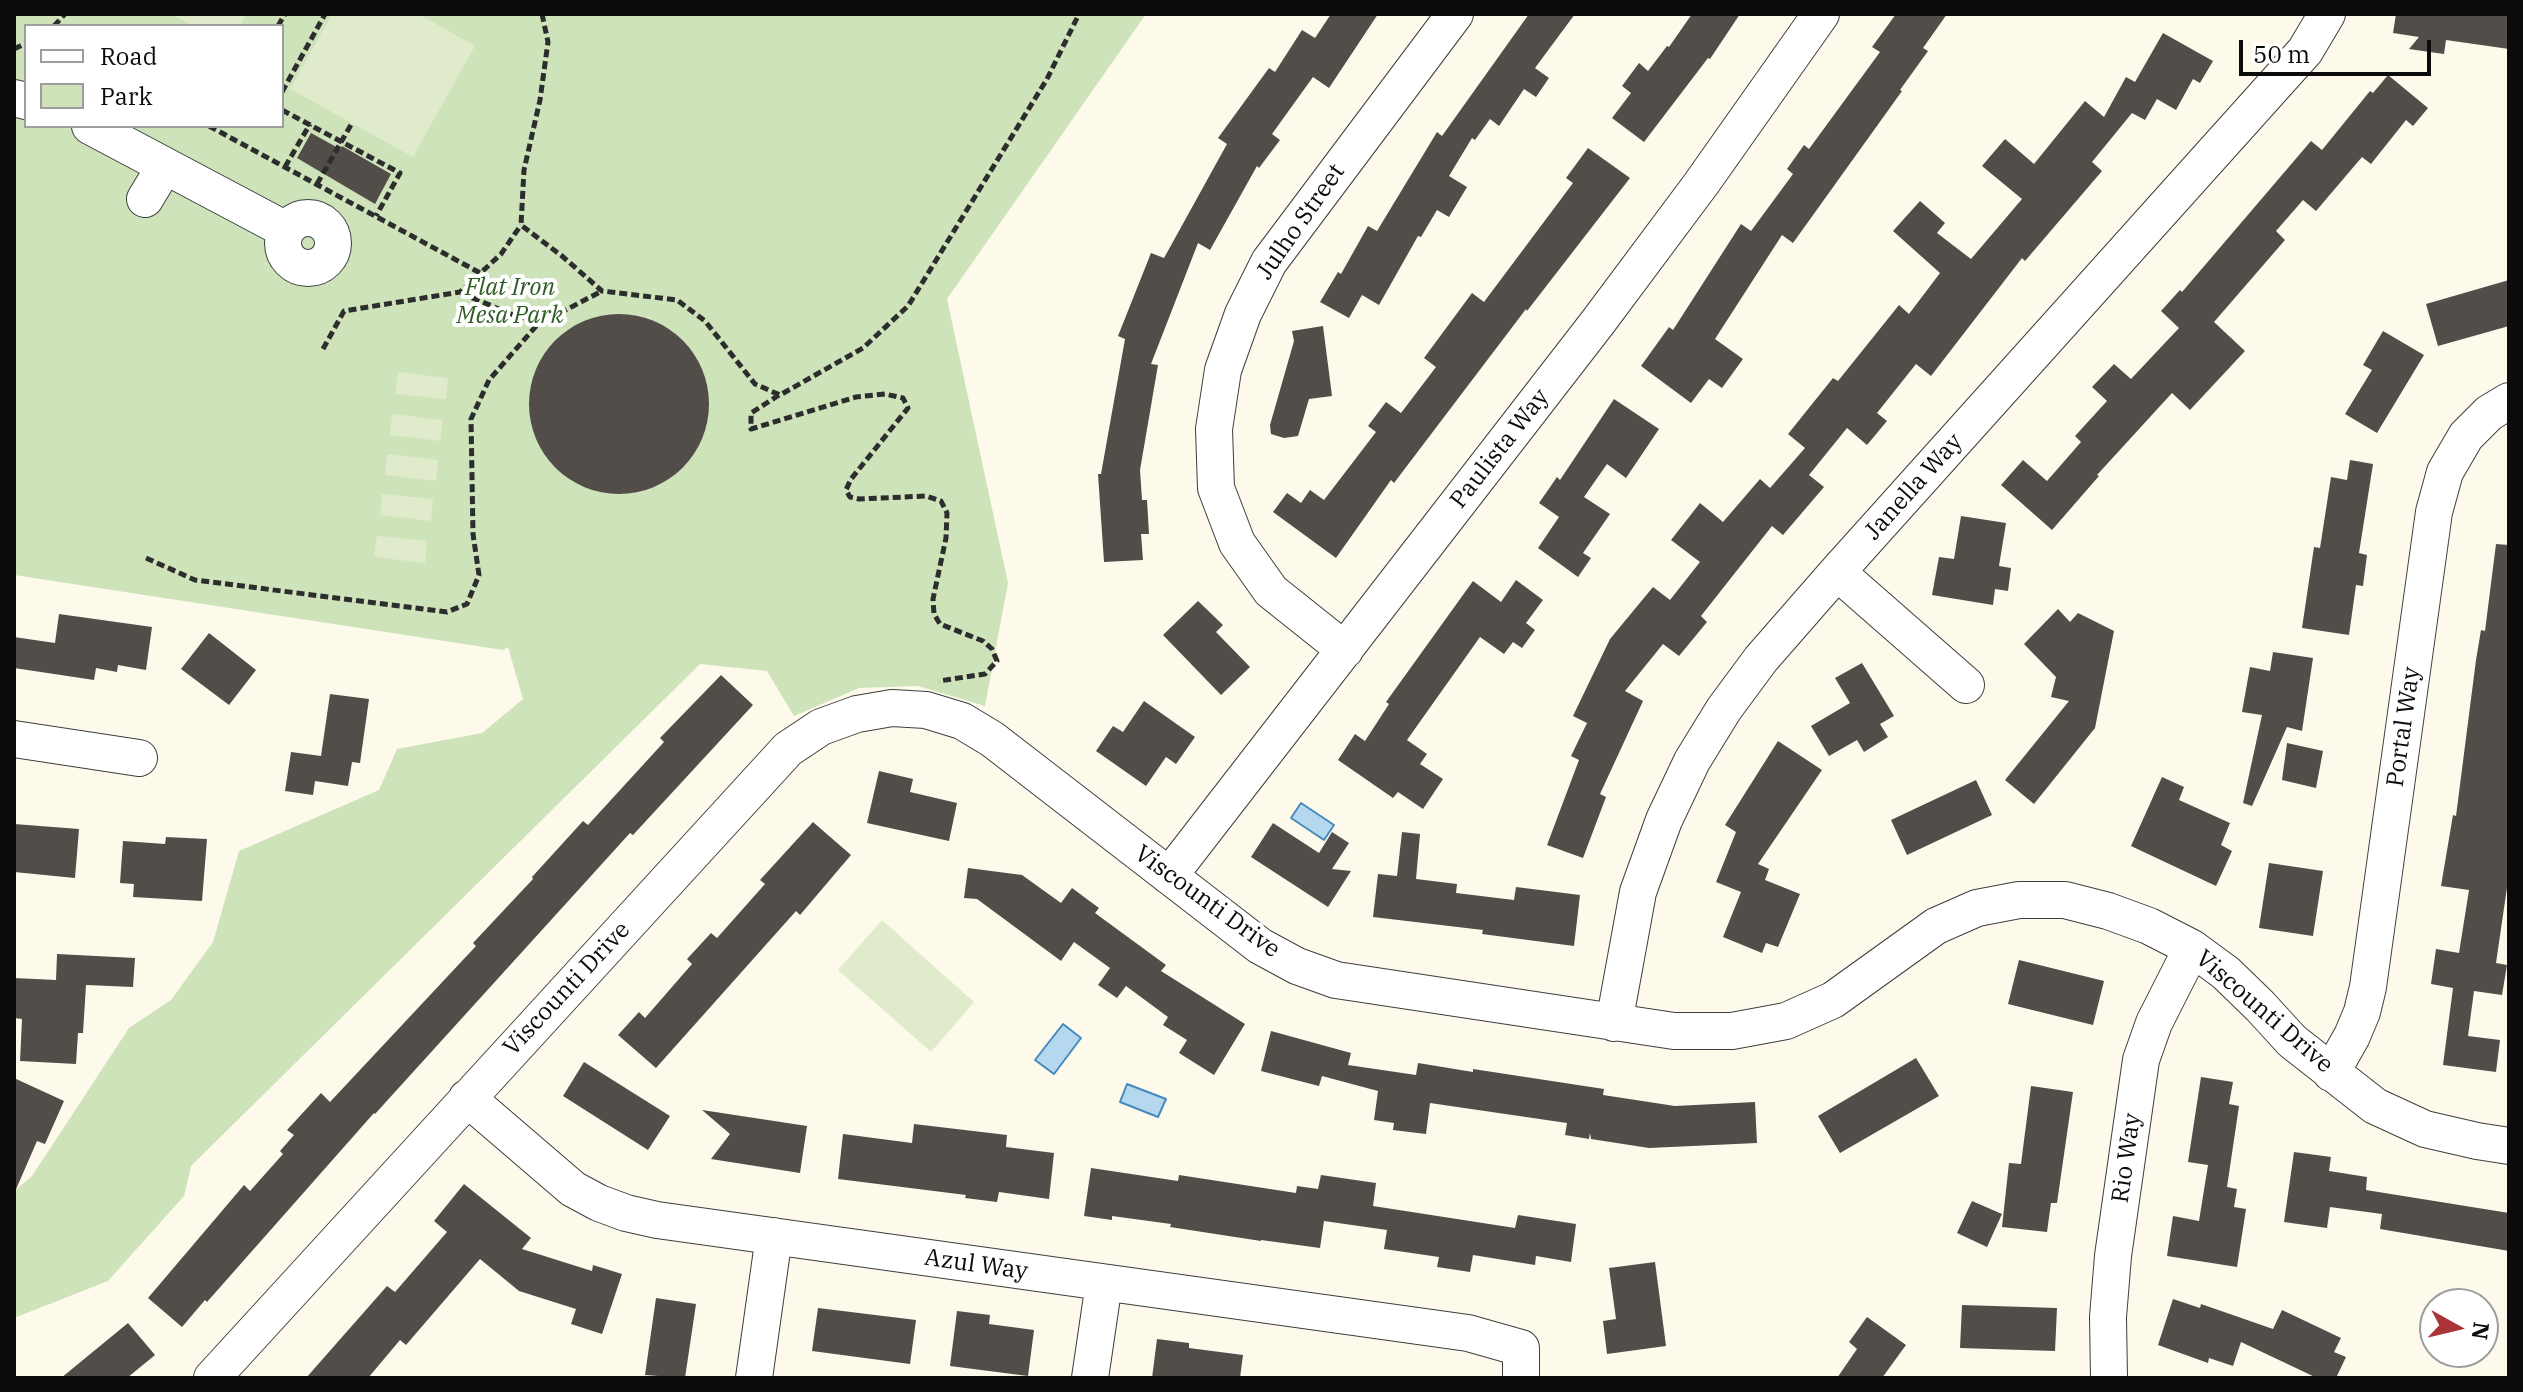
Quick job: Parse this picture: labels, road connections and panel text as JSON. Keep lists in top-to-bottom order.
{
  "streets": {
    "street": [
      "Julho Street",
      "Paulista Way",
      "Janella Way",
      "Portal Way",
      "Viscounti Drive",
      "Rio Way",
      "Azul Way"
    ]
  },
  "crossings": [
    ["Julho Street", "Paulista Way"],
    ["Paulista Way", "Viscounti Drive"],
    ["Janella Way", "Viscounti Drive"],
    ["Portal Way", "Viscounti Drive"],
    ["Viscounti Drive", "Rio Way"],
    ["Viscounti Drive", "Azul Way"]
  ],
  "parks": ["Flat Iron Mesa Park"],
  "legend": ["Road", "Park"],
  "scale_bar": "50 m",
  "north": "right"
}
